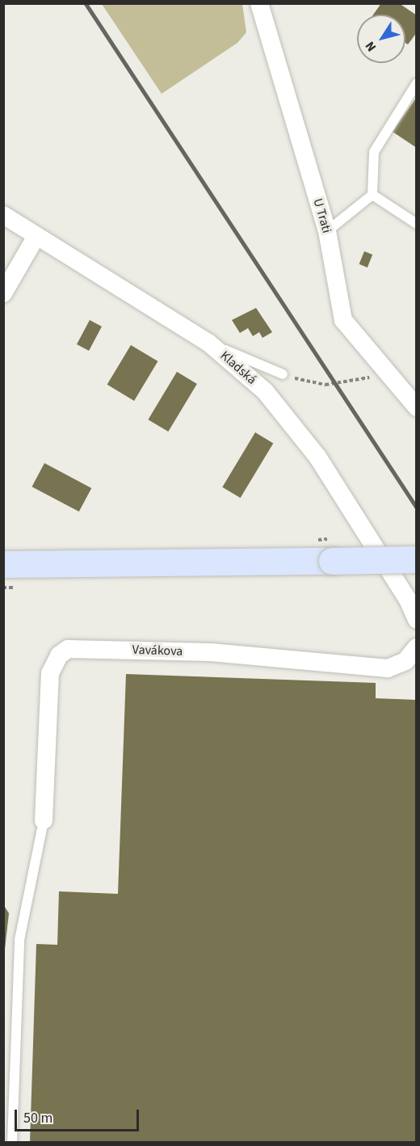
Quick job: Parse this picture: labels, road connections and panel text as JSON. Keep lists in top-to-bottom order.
{
  "streets": {
    "street": ["U Trati", "Kladská", "Vavákova"]
  },
  "scale_bar": "50 m",
  "north": "bottom left"
}
